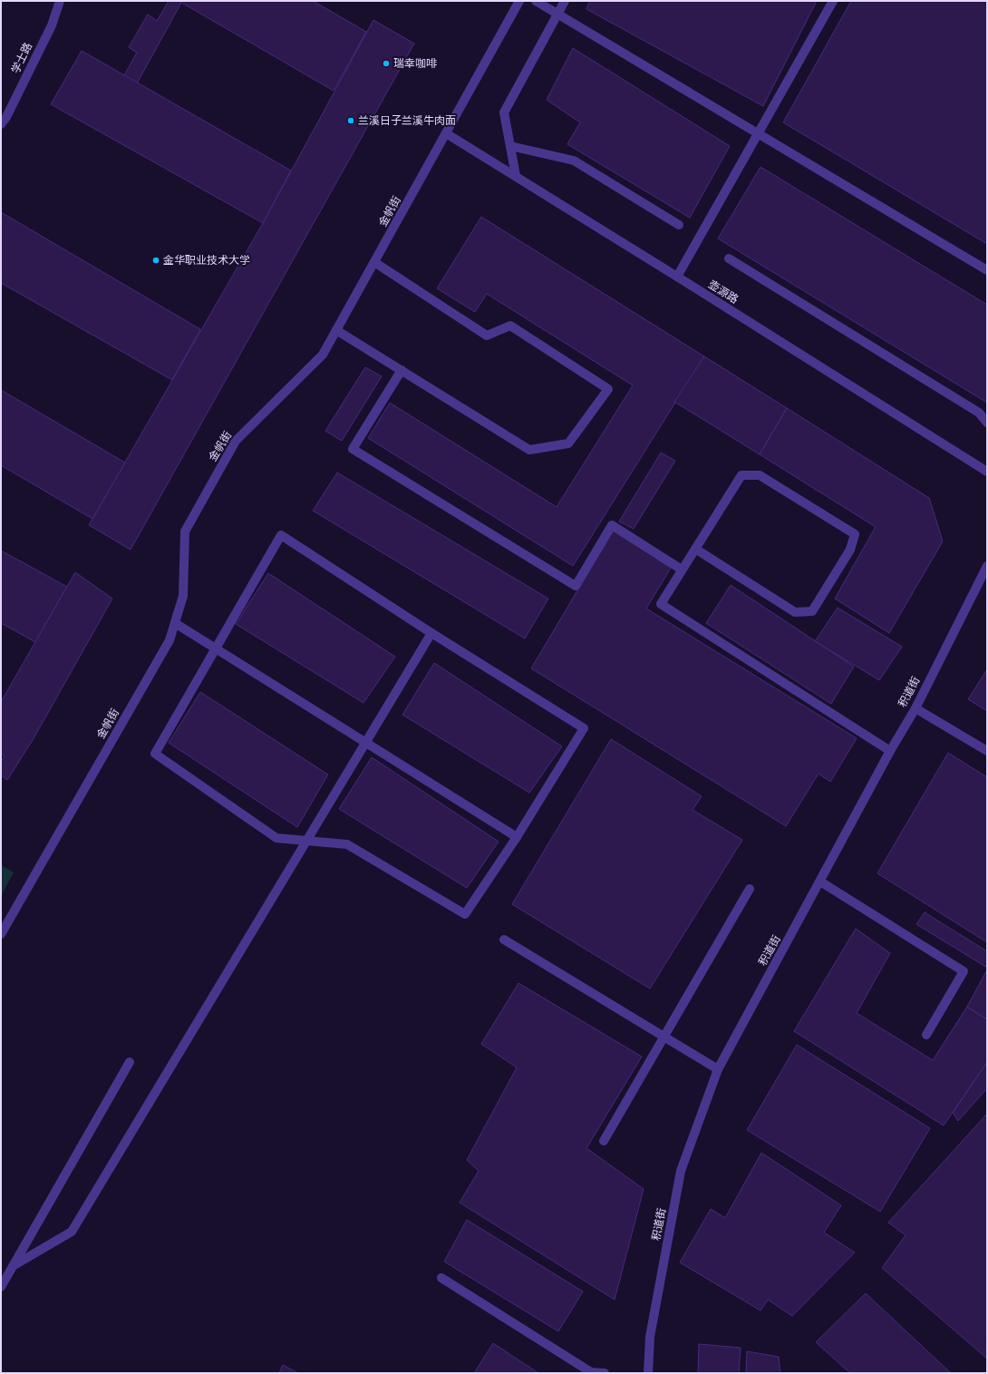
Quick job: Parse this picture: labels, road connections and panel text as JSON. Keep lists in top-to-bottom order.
{
  "streets": {
    "street": [
      "学士路",
      "金帆街",
      "壶源路",
      "积道街"
    ]
  },
  "crossings": [
    ["金帆街", "壶源路"]
  ],
  "places": ["瑞幸咖啡", "兰溪日子兰溪牛肉面", "金华职业技术大学"]
}
